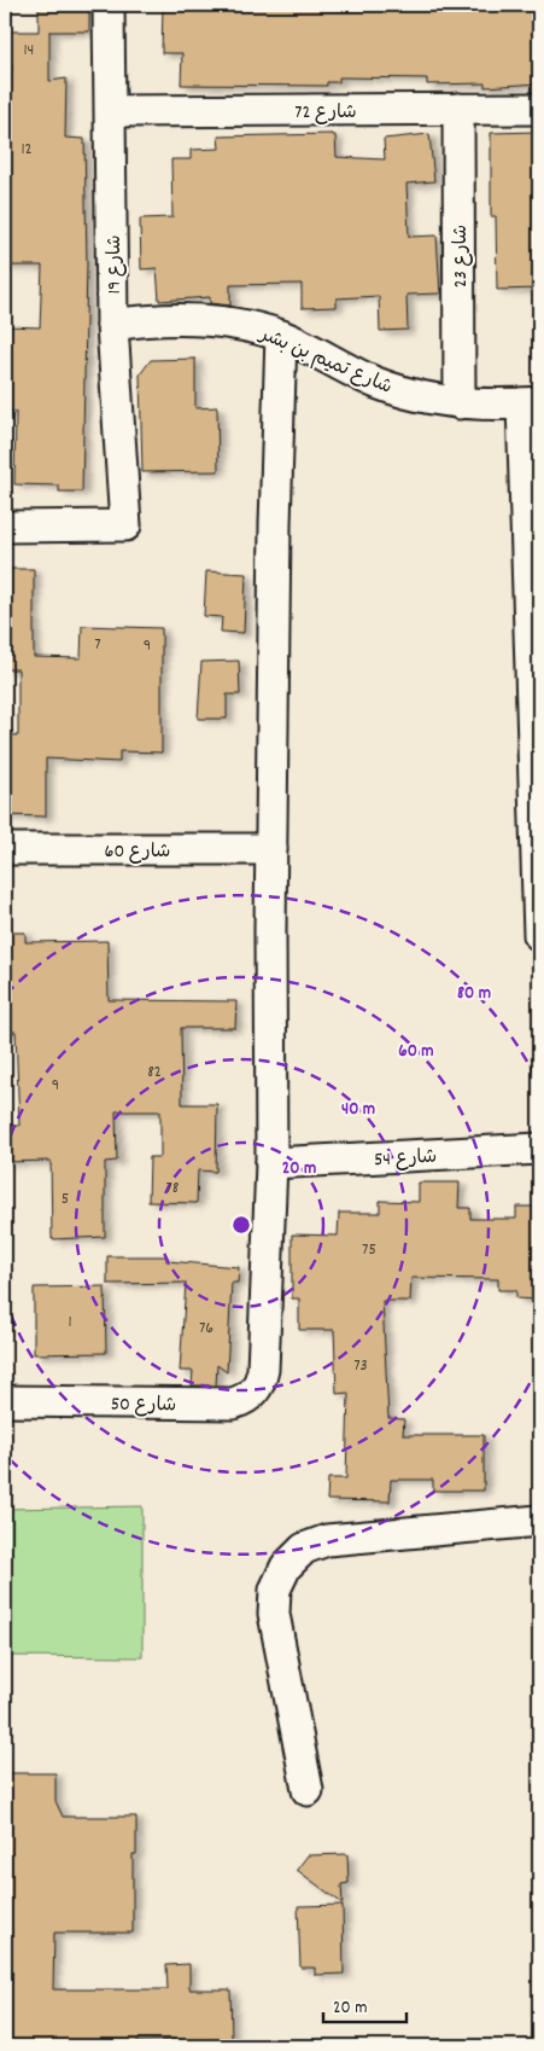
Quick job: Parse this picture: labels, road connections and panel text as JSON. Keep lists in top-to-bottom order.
{
  "streets": {
    "street": [
      "شارع 72",
      "شارع 23",
      "شارع 19",
      "شارع تميم بن بشر",
      "شارع 60",
      "شارع 54",
      "شارع 50"
    ]
  },
  "crossings": [
    ["شارع 72", "شارع 23"],
    ["شارع 72", "شارع 19"],
    ["شارع 23", "شارع تميم بن بشر"],
    ["شارع 19", "شارع تميم بن بشر"],
    ["شارع 54", "شارع 50"]
  ],
  "house_numbers": [
    "14",
    "12",
    "7",
    "9",
    "82",
    "9",
    "78",
    "5",
    "75",
    "1",
    "76",
    "73"
  ],
  "scale_bar": "20 m",
  "rings": [
    "80 m",
    "60 m",
    "40 m",
    "20 m"
  ]
}
